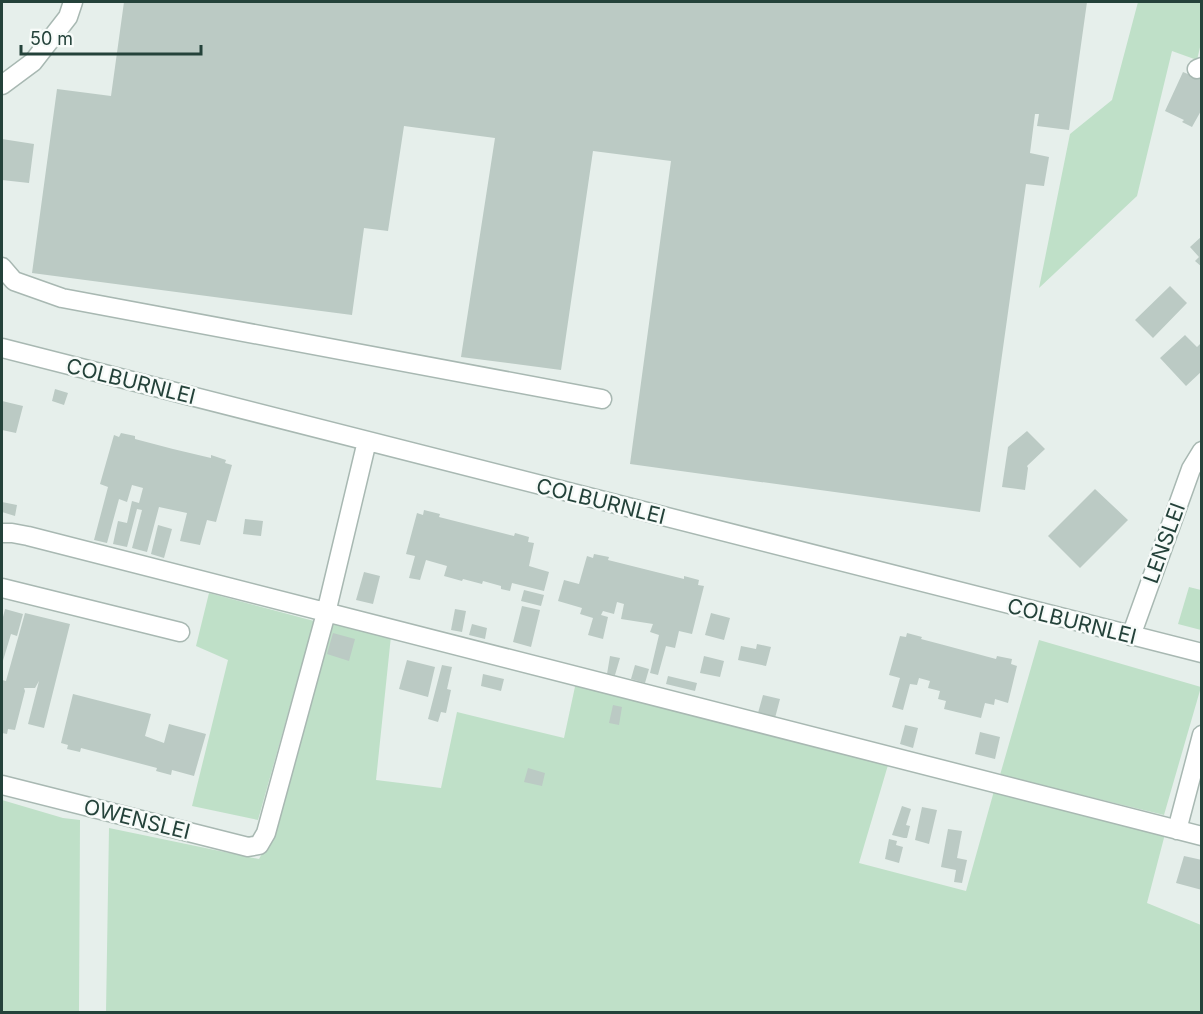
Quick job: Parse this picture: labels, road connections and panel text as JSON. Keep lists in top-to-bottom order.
{
  "streets": {
    "street": ["COLBURNLEI", "LENSLEI", "OWENSLEI"]
  },
  "crossings": [
    ["COLBURNLEI", "LENSLEI"]
  ],
  "scale_bar": "50 m"
}
